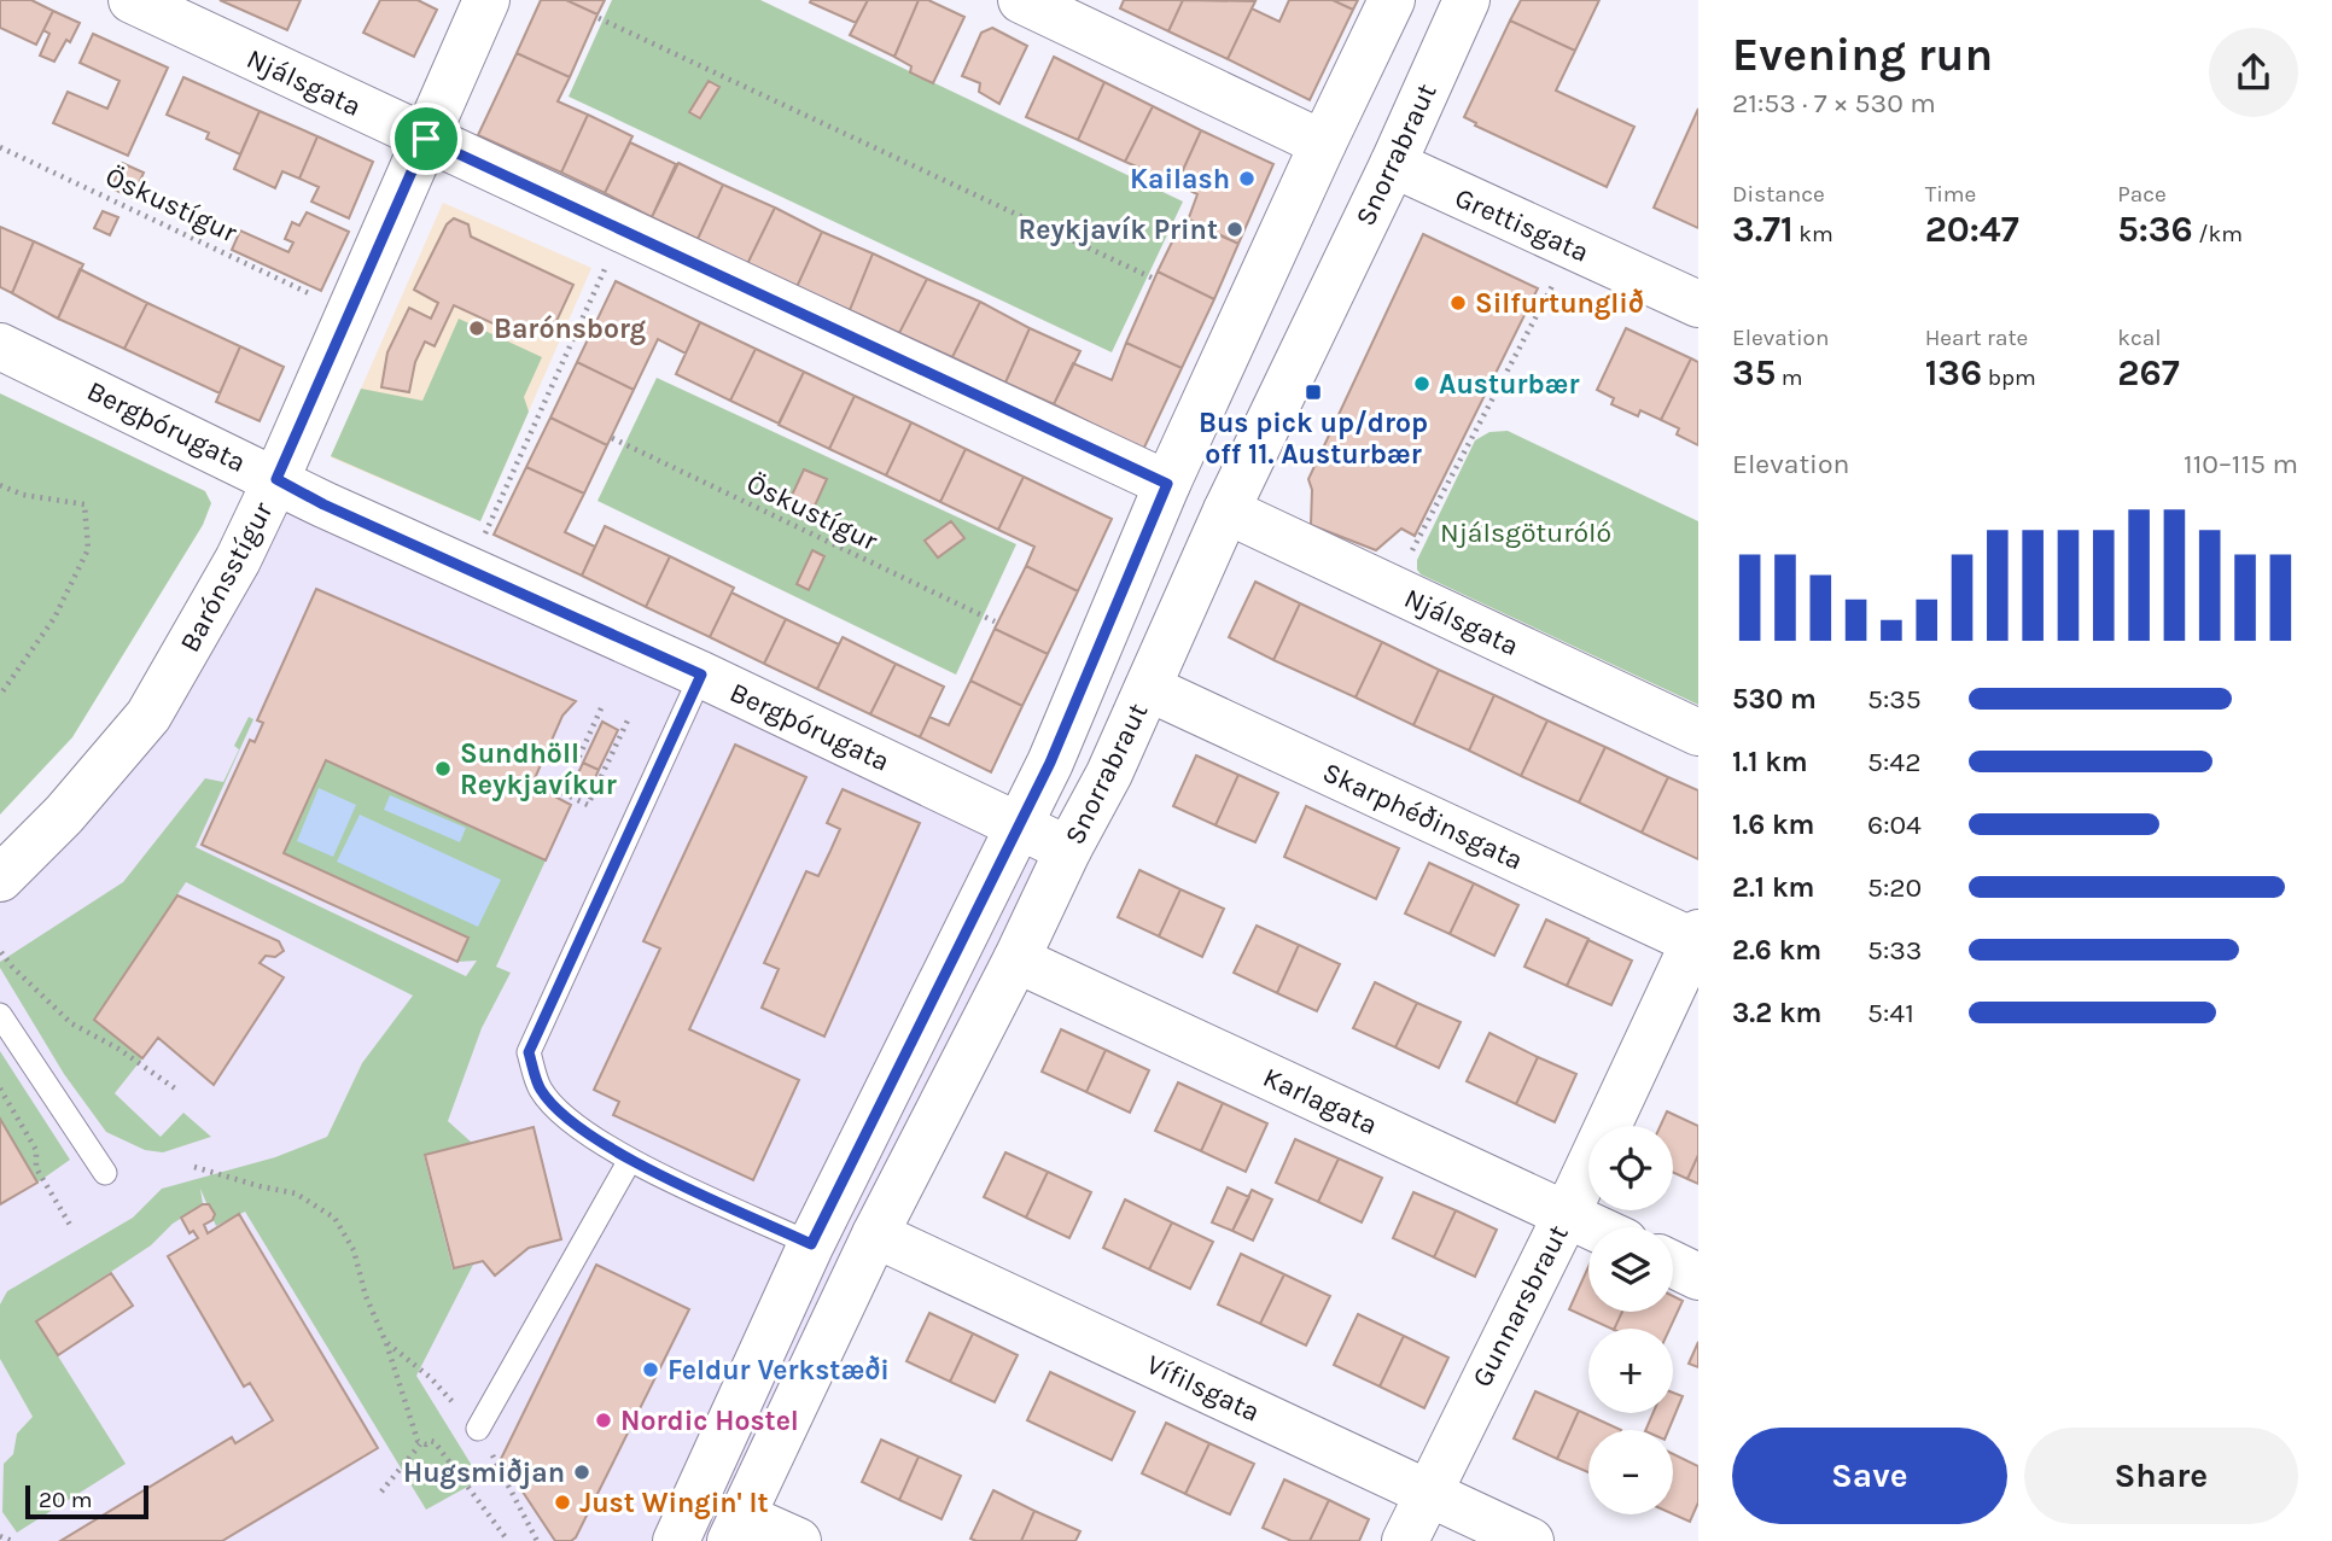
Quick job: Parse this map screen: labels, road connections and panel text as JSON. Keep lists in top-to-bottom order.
{
  "streets": {
    "street": [
      "Njálsgata",
      "Snorrabraut",
      "Grettisgata",
      "Bergþórugata",
      "Barónsstígur",
      "Skarphéðinsgata",
      "Karlagata",
      "Gunnarsbraut",
      "Vífilsgata"
    ],
    "path": ["Öskustígur"]
  },
  "crossings": [
    ["Njálsgata", "Snorrabraut"],
    ["Njálsgata", "Barónsstígur"],
    ["Snorrabraut", "Grettisgata"],
    ["Snorrabraut", "Bergþórugata"],
    ["Snorrabraut", "Skarphéðinsgata"],
    ["Snorrabraut", "Karlagata"],
    ["Snorrabraut", "Vífilsgata"],
    ["Bergþórugata", "Barónsstígur"],
    ["Skarphéðinsgata", "Gunnarsbraut"],
    ["Karlagata", "Gunnarsbraut"],
    ["Gunnarsbraut", "Vífilsgata"]
  ],
  "parks": ["Njálsgöturóló"],
  "places": {
    "other": [
      "Kailash",
      "Reykjavík Print",
      "Silfurtunglið",
      "Barónsborg",
      "Austurbær",
      "Sundhöll Reykjavíkur",
      "Feldur Verkstæði",
      "Nordic Hostel",
      "Hugsmiðjan",
      "Just Wingin' It"
    ],
    "transit": ["Bus pick up/drop off 11. Austurbær"]
  },
  "scale_bar": "20 m",
  "page": {
    "heading": ["Evening run", "21:53 · 7 × 530 m"],
    "stats": [
      ["Distance", "3.71 km"],
      ["Time", "20:47"],
      ["Pace", "5:36 /km"],
      ["Elevation", "35 m"],
      ["Heart rate", "136 bpm"],
      ["kcal", "267"]
    ],
    "chart": ["Elevation", "110–115 m"],
    "list": [
      {
        "name": "530 m",
        "note": "5:35"
      },
      {
        "name": "1.1 km",
        "note": "5:42"
      },
      {
        "name": "1.6 km",
        "note": "6:04"
      },
      {
        "name": "2.1 km",
        "note": "5:20"
      },
      {
        "name": "2.6 km",
        "note": "5:33"
      },
      {
        "name": "3.2 km",
        "note": "5:41"
      }
    ],
    "map_buttons": ["+", "−"],
    "buttons": ["Save", "Share"],
    "scale": "20 m"
  }
}
